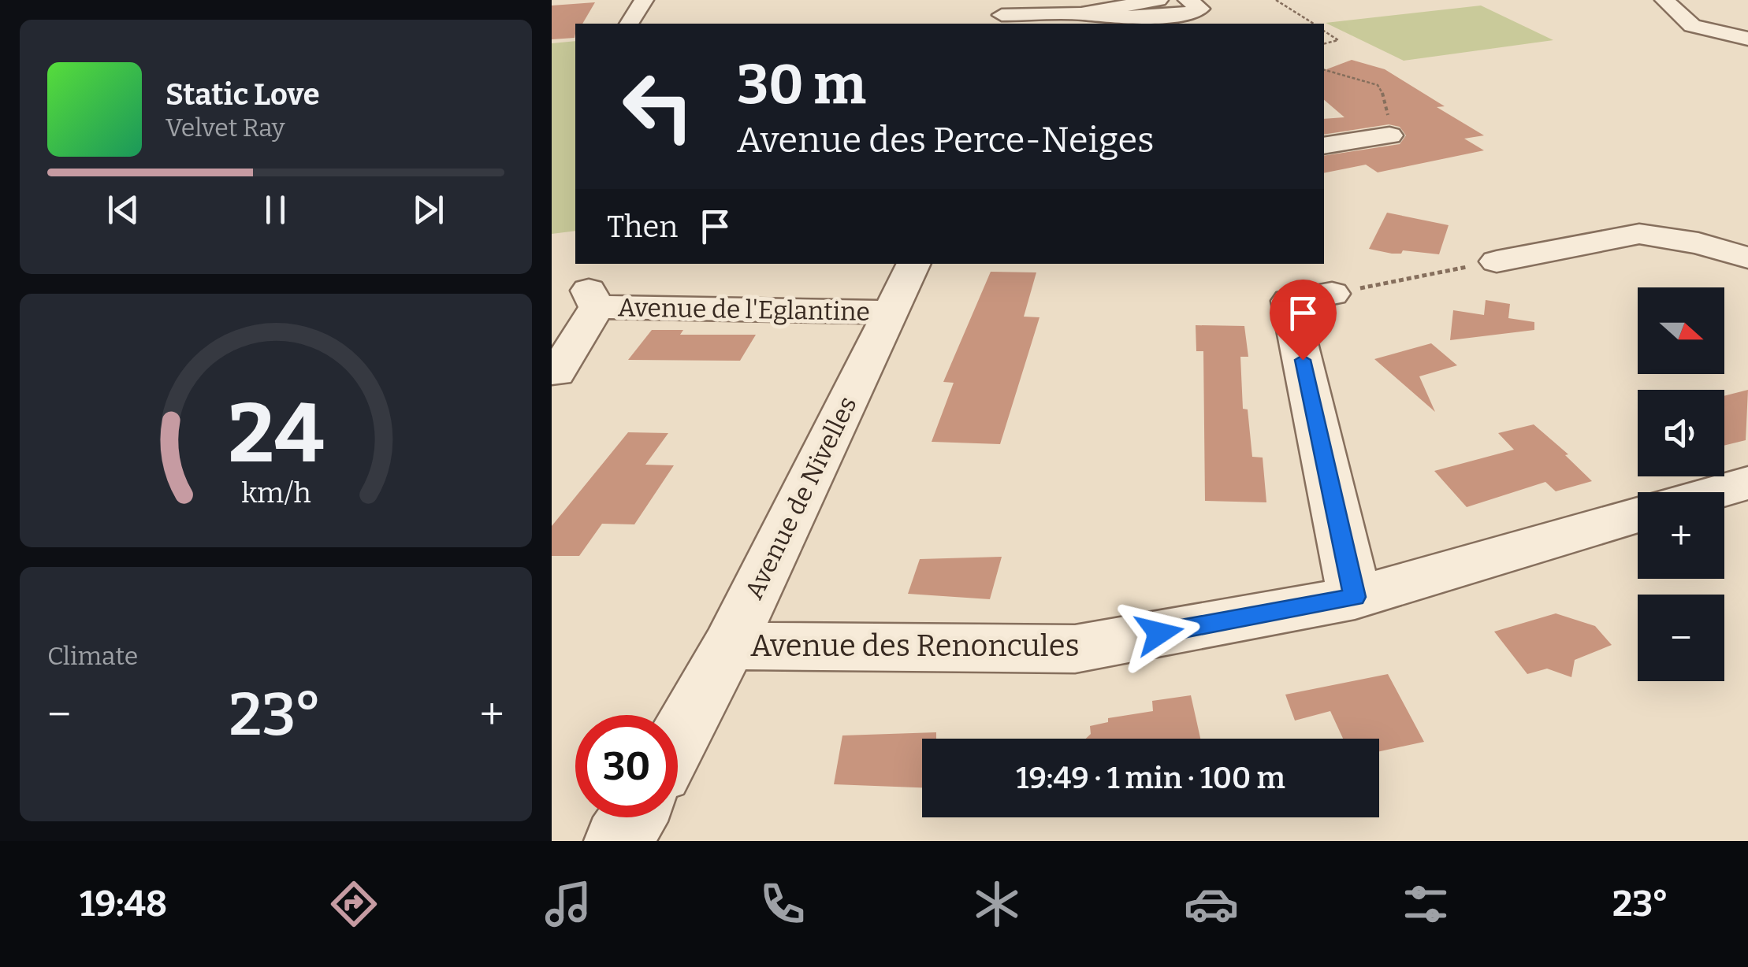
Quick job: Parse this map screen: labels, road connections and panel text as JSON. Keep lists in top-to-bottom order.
{
  "streets": {
    "street": ["Avenue de l'Eglantine", "Avenue de Nivelles", "Avenue des Renoncules"]
  },
  "crossings": [
    ["Avenue de l'Eglantine", "Avenue de Nivelles"],
    ["Avenue de Nivelles", "Avenue des Renoncules"]
  ],
  "north": "right",
  "page": {
    "turn": ["30 m", "Avenue des Perce-Neiges"],
    "song": ["Static Love", "Velvet Ray"],
    "then": "Then",
    "map_buttons": ["+", "−"],
    "tile": "Climate",
    "heat": ["−", "23°", "+"],
    "limit": "30",
    "trip": "19:49 · 1 min · 100 m",
    "tabs": ["19:48", "23°"],
    "gauge": ["24", "km/h"]
  }
}
